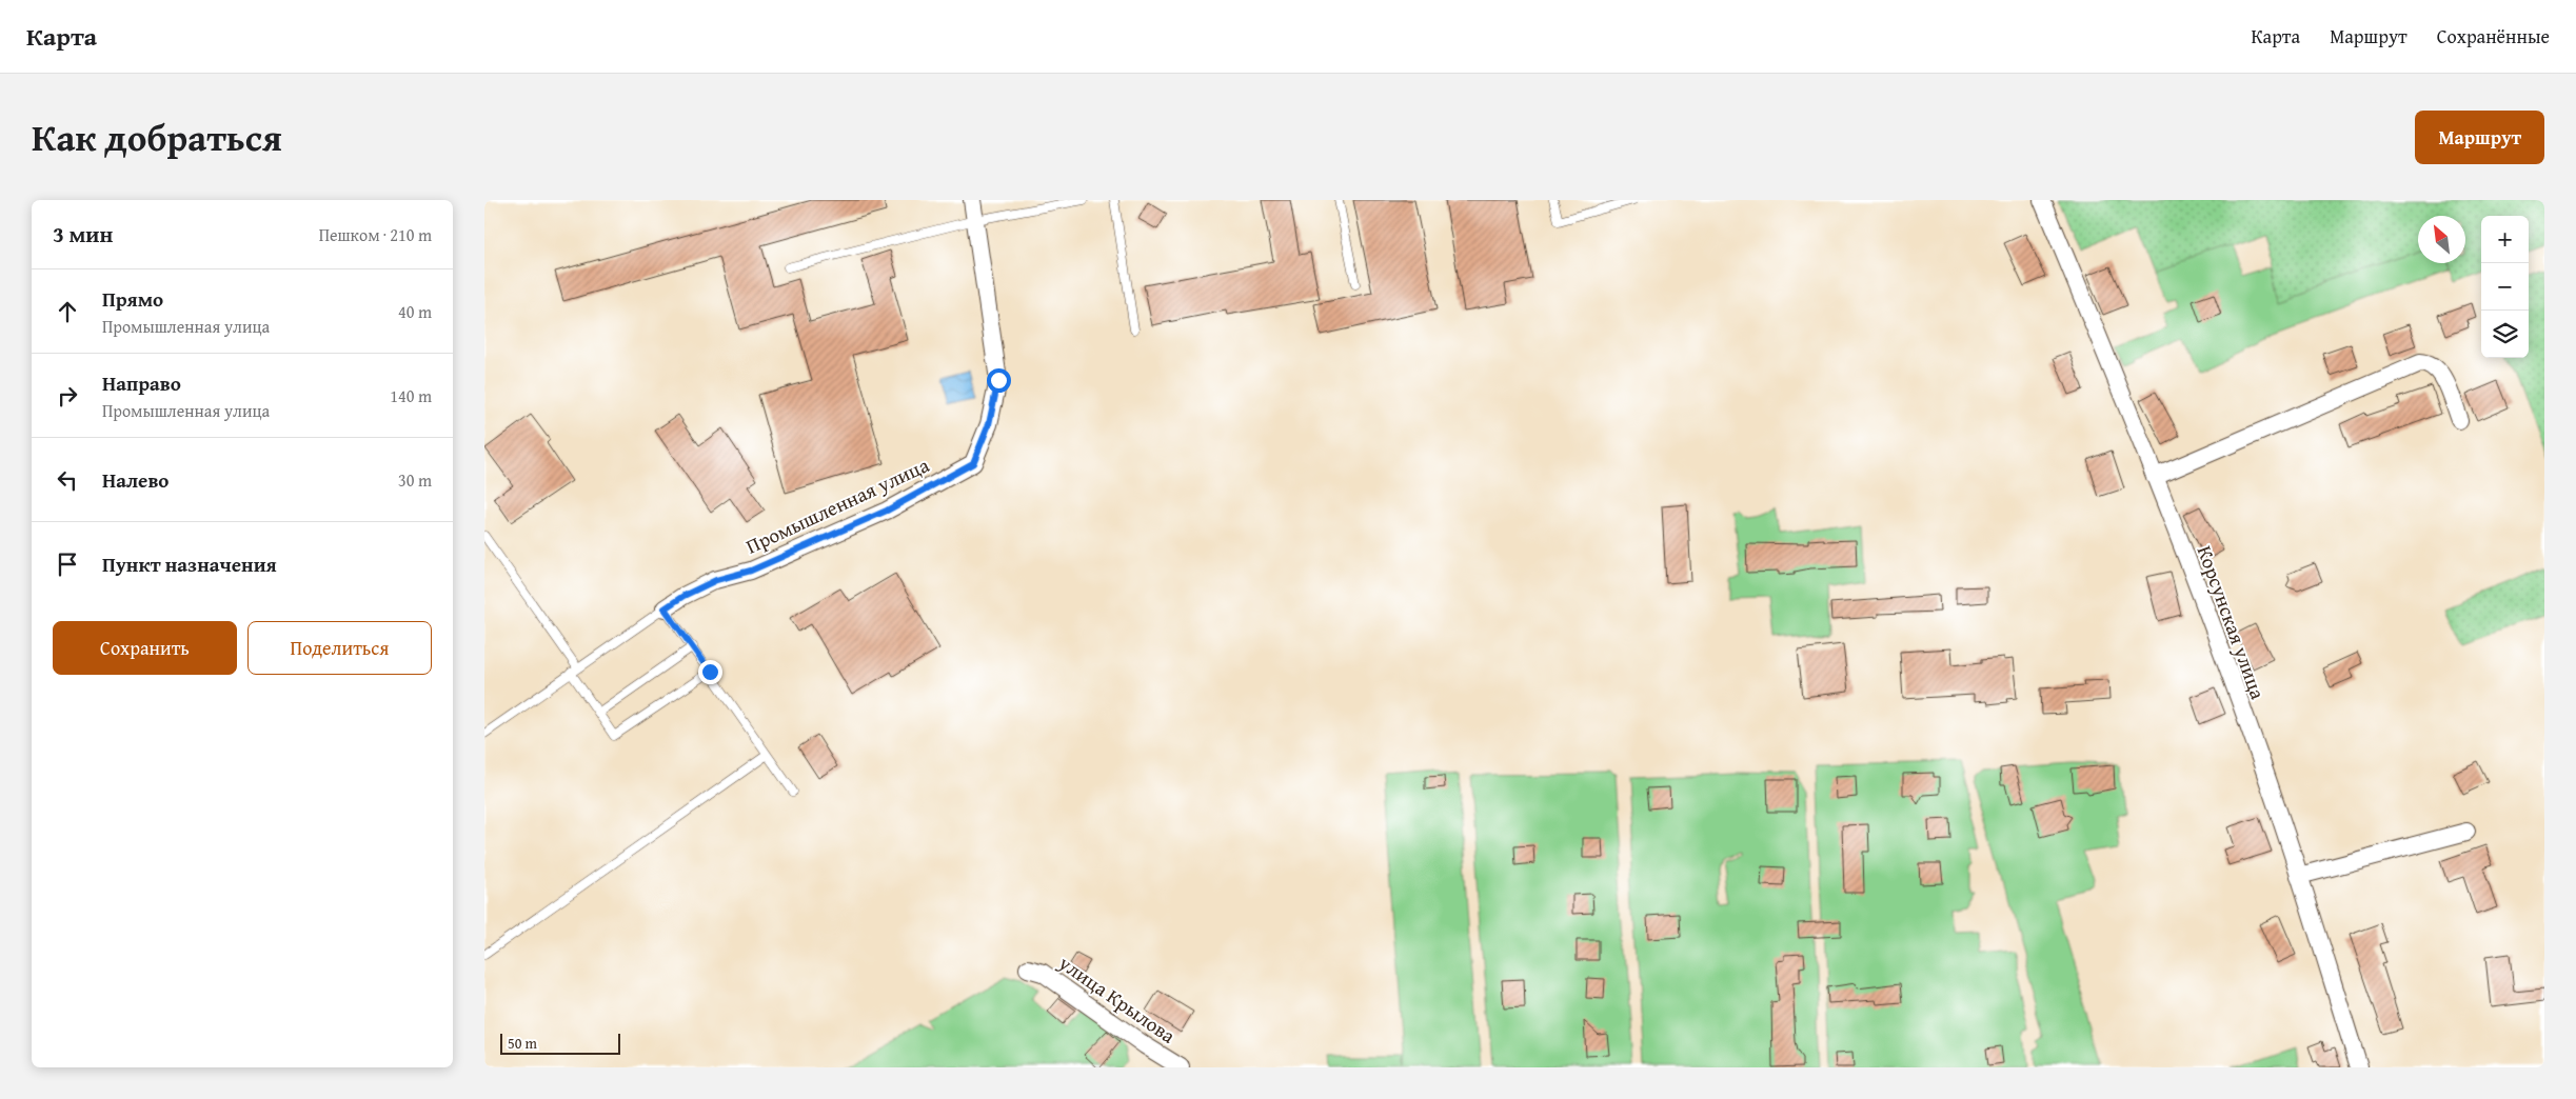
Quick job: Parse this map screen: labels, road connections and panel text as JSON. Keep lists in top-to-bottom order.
{
  "streets": {
    "street": ["Промышленная улица", "Корсунская улица", "улица Крылова"]
  },
  "scale_bar": "50 m",
  "north": "top left",
  "page": {
    "header": "Карта",
    "nav": ["Карта", "Маршрут", "Сохранённые"],
    "title": "Как добраться",
    "buttons": [
      "Маршрут",
      ["Сохранить", "Поделиться"]
    ],
    "heading": ["3 мин", "Пешком · 210 m"],
    "map_buttons": ["+", "−"],
    "list": [
      ["Прямо", "Промышленная улица", "40 m"],
      ["Направо", "Промышленная улица", "140 m"],
      ["Налево", "30 m"],
      "Пункт назначения"
    ],
    "scale": "50 m"
  }
}
